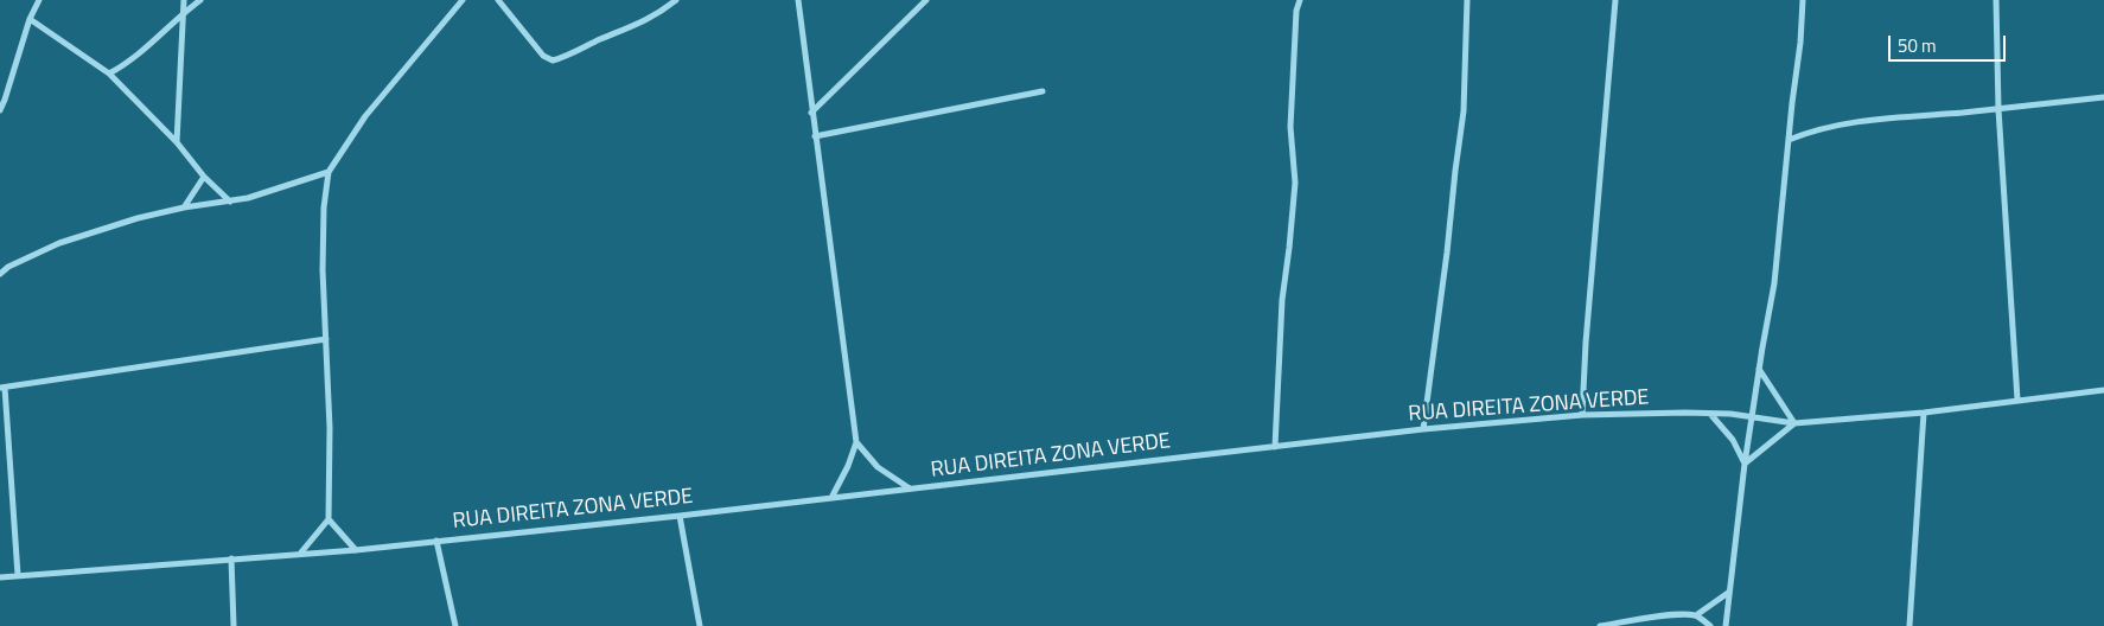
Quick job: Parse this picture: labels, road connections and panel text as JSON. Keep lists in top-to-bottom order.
{
  "streets": {
    "street": ["RUA DIREITA ZONA VERDE"]
  },
  "scale_bar": "50 m"
}
